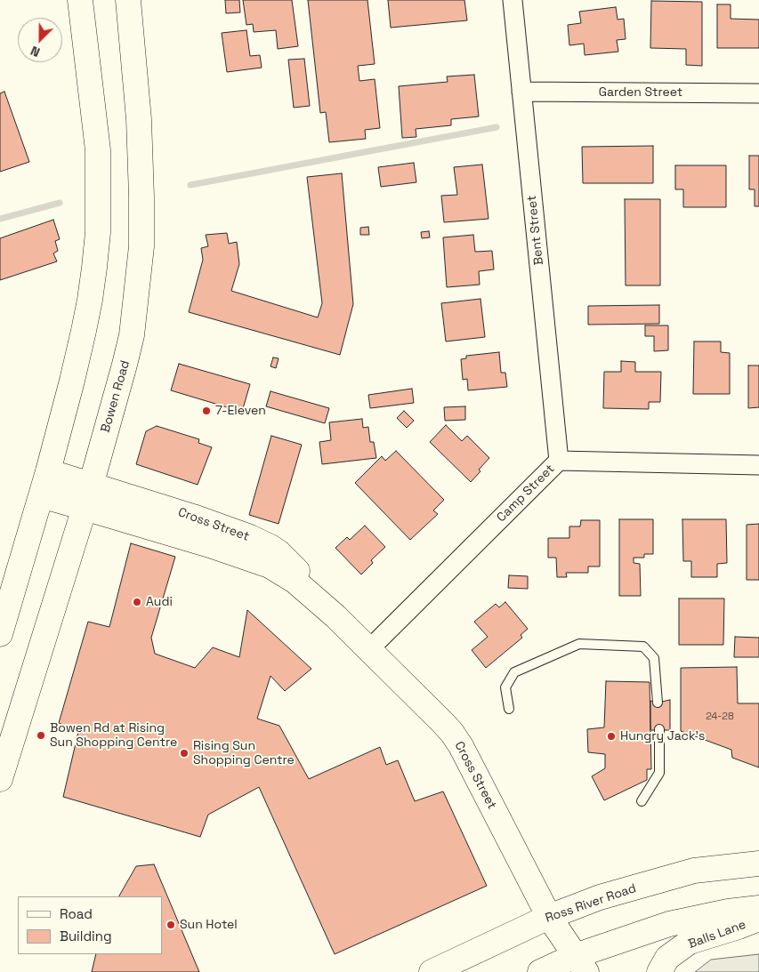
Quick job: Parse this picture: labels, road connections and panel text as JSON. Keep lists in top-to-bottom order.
{
  "streets": {
    "main road": [
      "Bowen Road",
      "Cross Street",
      "Ross River Road",
      "Balls Lane"
    ],
    "street": ["Garden Street", "Bent Street", "Camp Street"]
  },
  "crossings": [
    ["Garden Street", "Bent Street"],
    ["Bent Street", "Camp Street"],
    ["Bowen Road", "Cross Street"],
    ["Camp Street", "Cross Street"],
    ["Cross Street", "Ross River Road"]
  ],
  "places": [
    "7-Eleven",
    "Audi",
    "Bowen Rd at Rising Sun Shopping Centre",
    "Hungry Jack's",
    "Rising Sun Shopping Centre",
    "Sun Hotel"
  ],
  "house_numbers": ["24-28"],
  "legend": ["Road", "Building"],
  "north": "bottom left"
}
